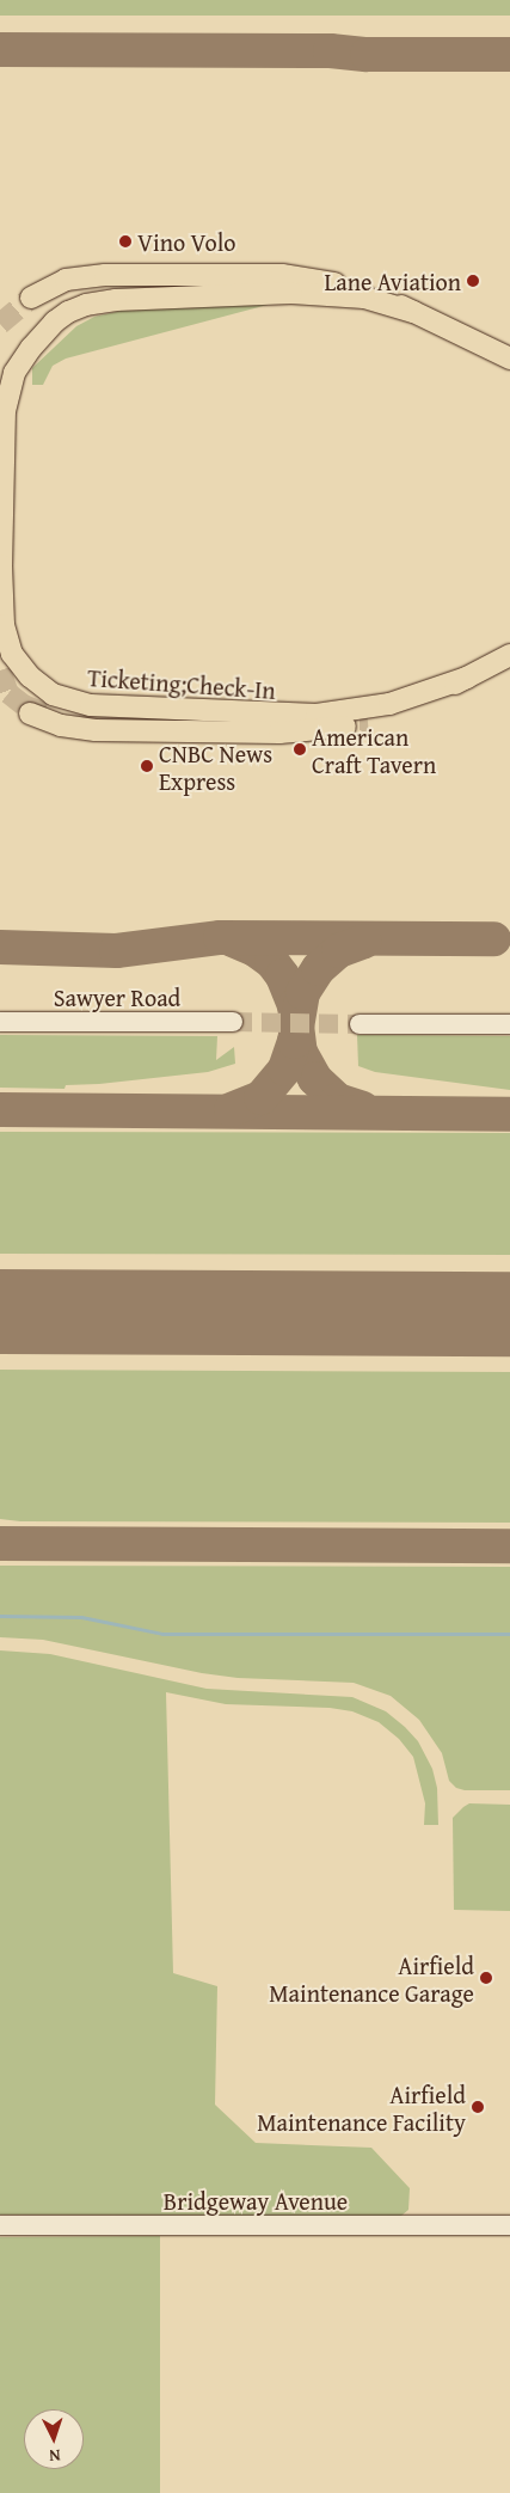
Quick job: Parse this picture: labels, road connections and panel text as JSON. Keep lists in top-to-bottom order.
{
  "streets": {
    "main road": ["Ticketing;Check-In"],
    "street": ["Sawyer Road", "Bridgeway Avenue"]
  },
  "places": [
    "Vino Volo",
    "Lane Aviation",
    "American Craft Tavern",
    "CNBC News Express",
    "Airfield Maintenance Garage",
    "Airfield Maintenance Facility"
  ],
  "north": "bottom"
}
